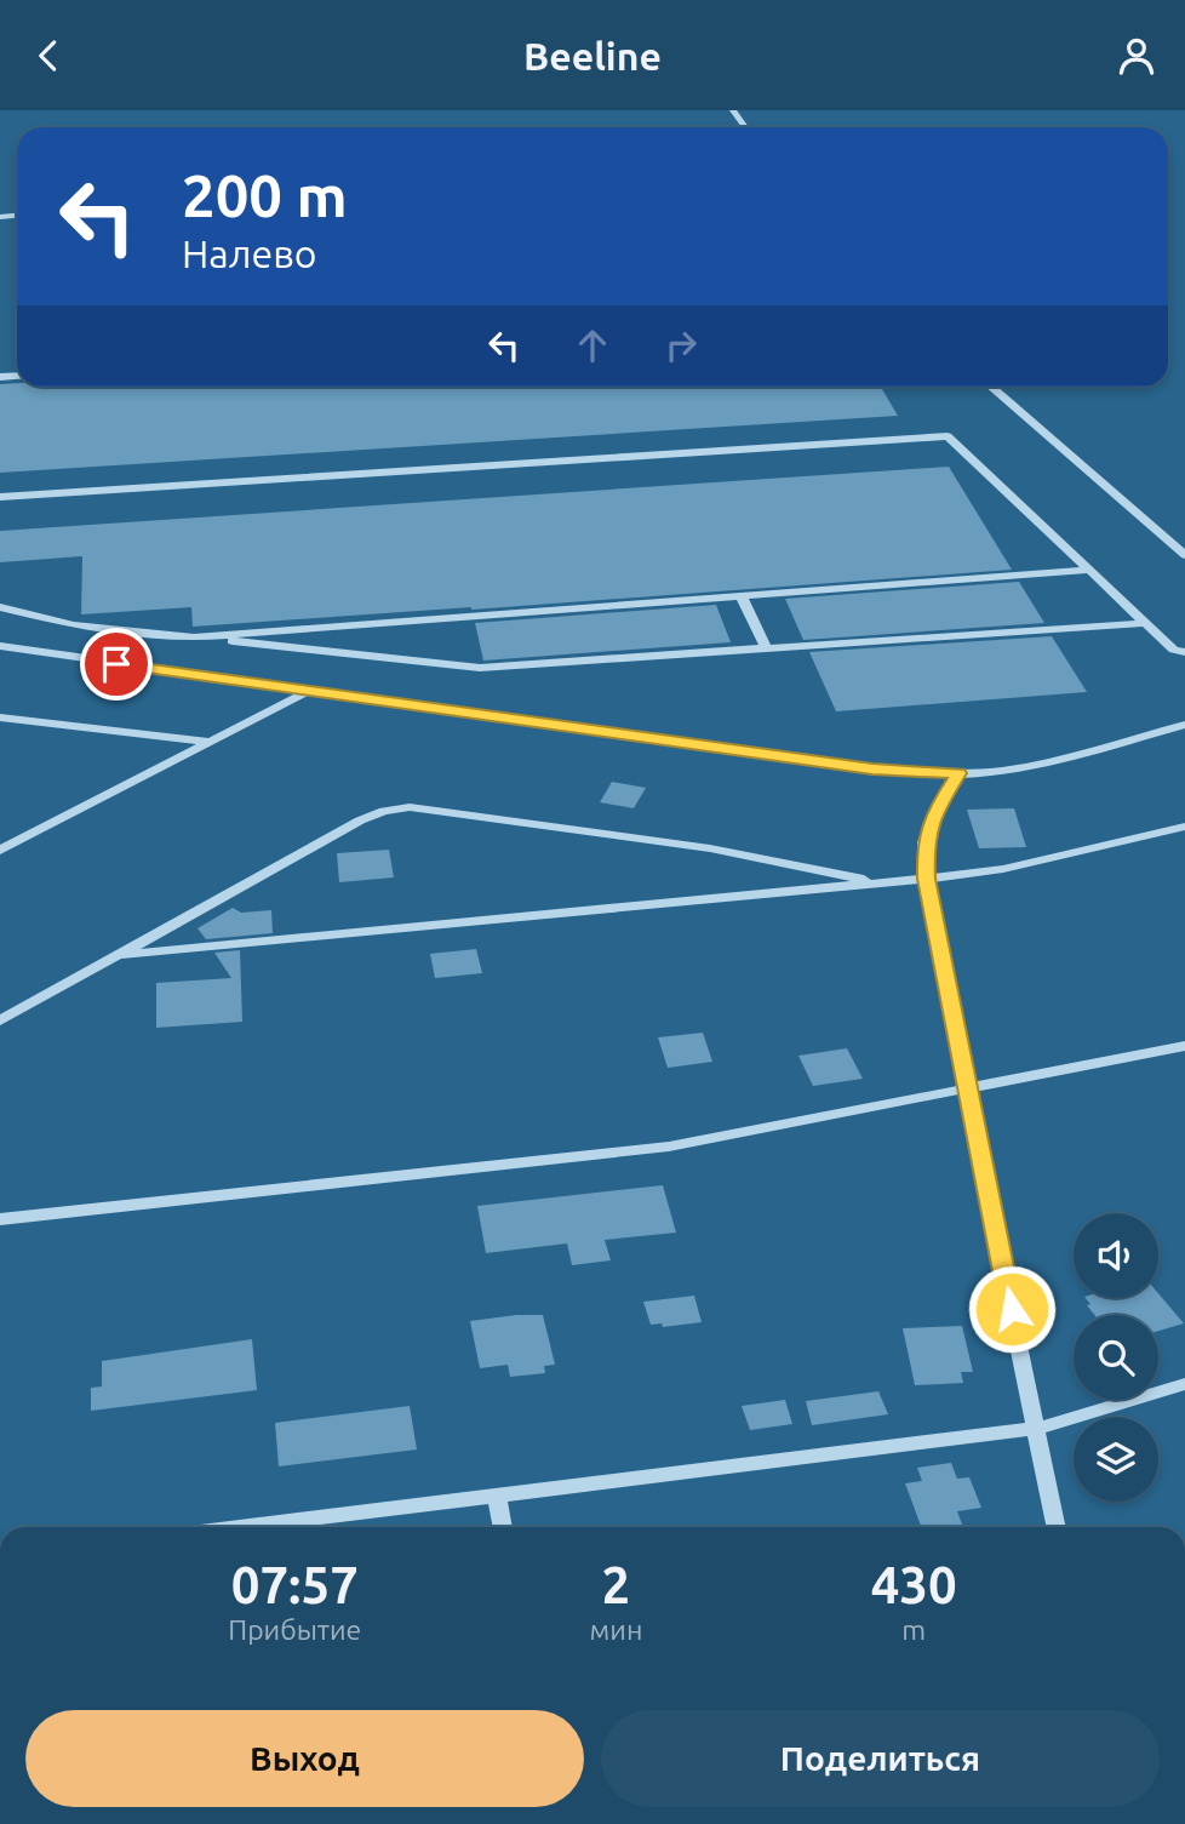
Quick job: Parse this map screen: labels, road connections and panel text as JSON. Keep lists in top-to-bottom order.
{
  "page": {
    "header": "Beeline",
    "turn": ["200 m", "Налево"],
    "eta": [
      "07:57",
      "Прибытие",
      "2",
      "мин",
      "430",
      "m"
    ],
    "buttons": ["Выход", "Поделиться"]
  }
}
